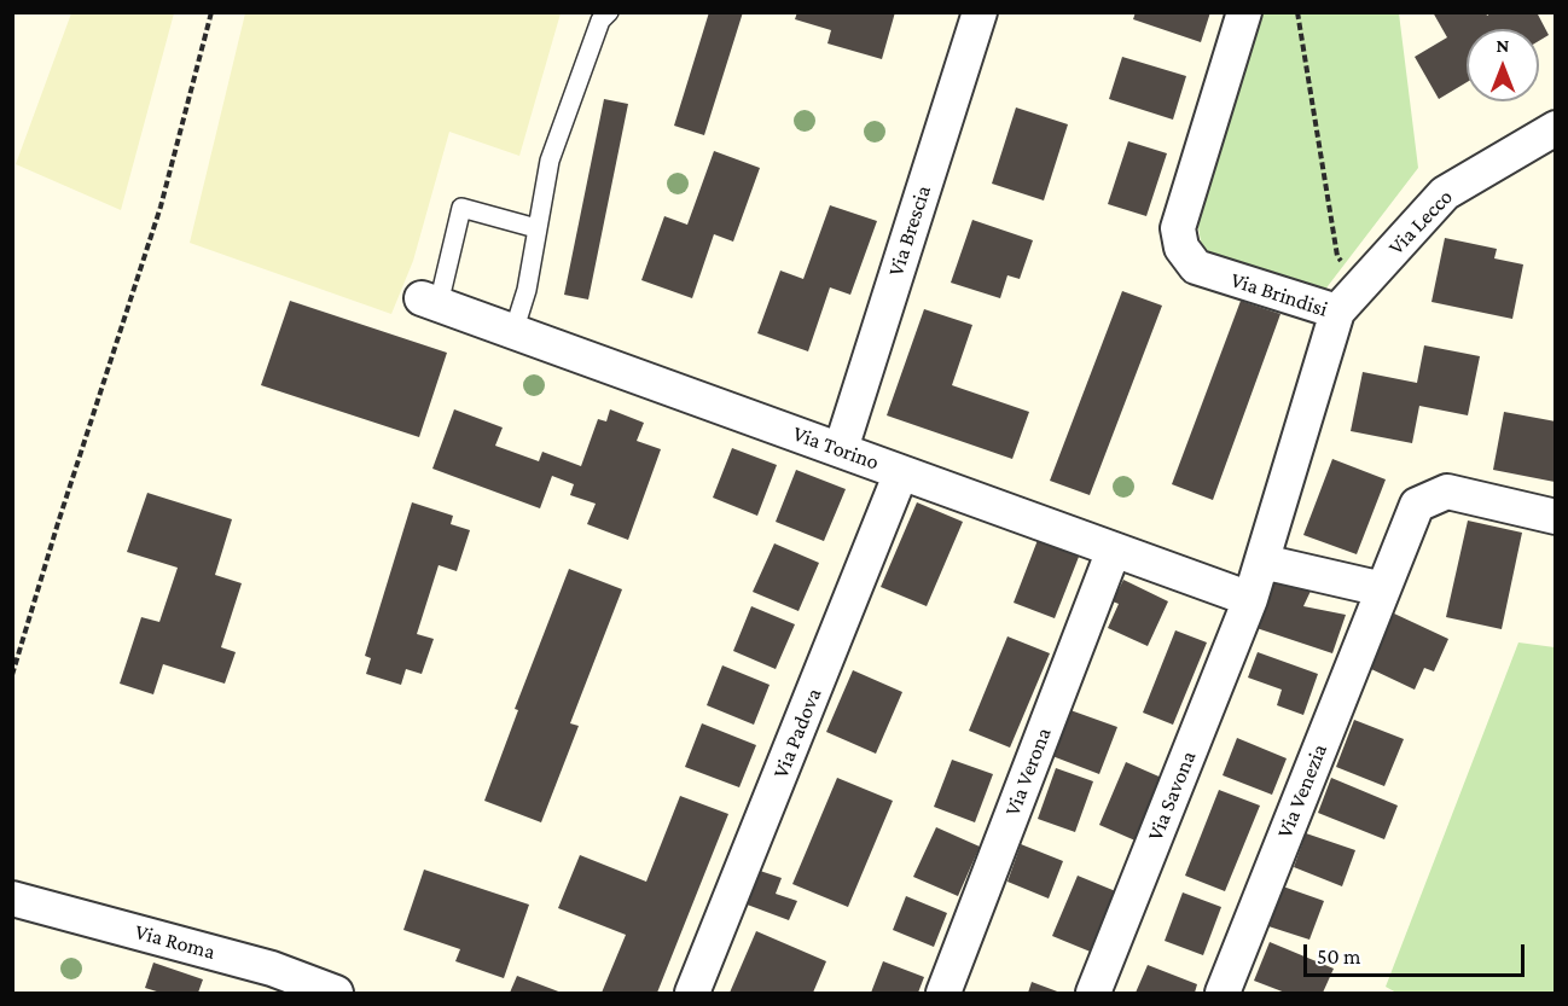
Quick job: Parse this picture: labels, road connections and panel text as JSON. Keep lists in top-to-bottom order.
{
  "streets": {
    "street": [
      "Via Lecco",
      "Via Brescia",
      "Via Brindisi",
      "Via Torino",
      "Via Padova",
      "Via Verona",
      "Via Venezia",
      "Via Savona",
      "Via Roma"
    ]
  },
  "crossings": [
    ["Via Lecco", "Via Brindisi"],
    ["Via Brescia", "Via Torino"],
    ["Via Brindisi", "Via Torino"],
    ["Via Brindisi", "Via Savona"],
    ["Via Torino", "Via Padova"],
    ["Via Torino", "Via Verona"],
    ["Via Torino", "Via Savona"]
  ],
  "scale_bar": "50 m",
  "north": "top"
}
